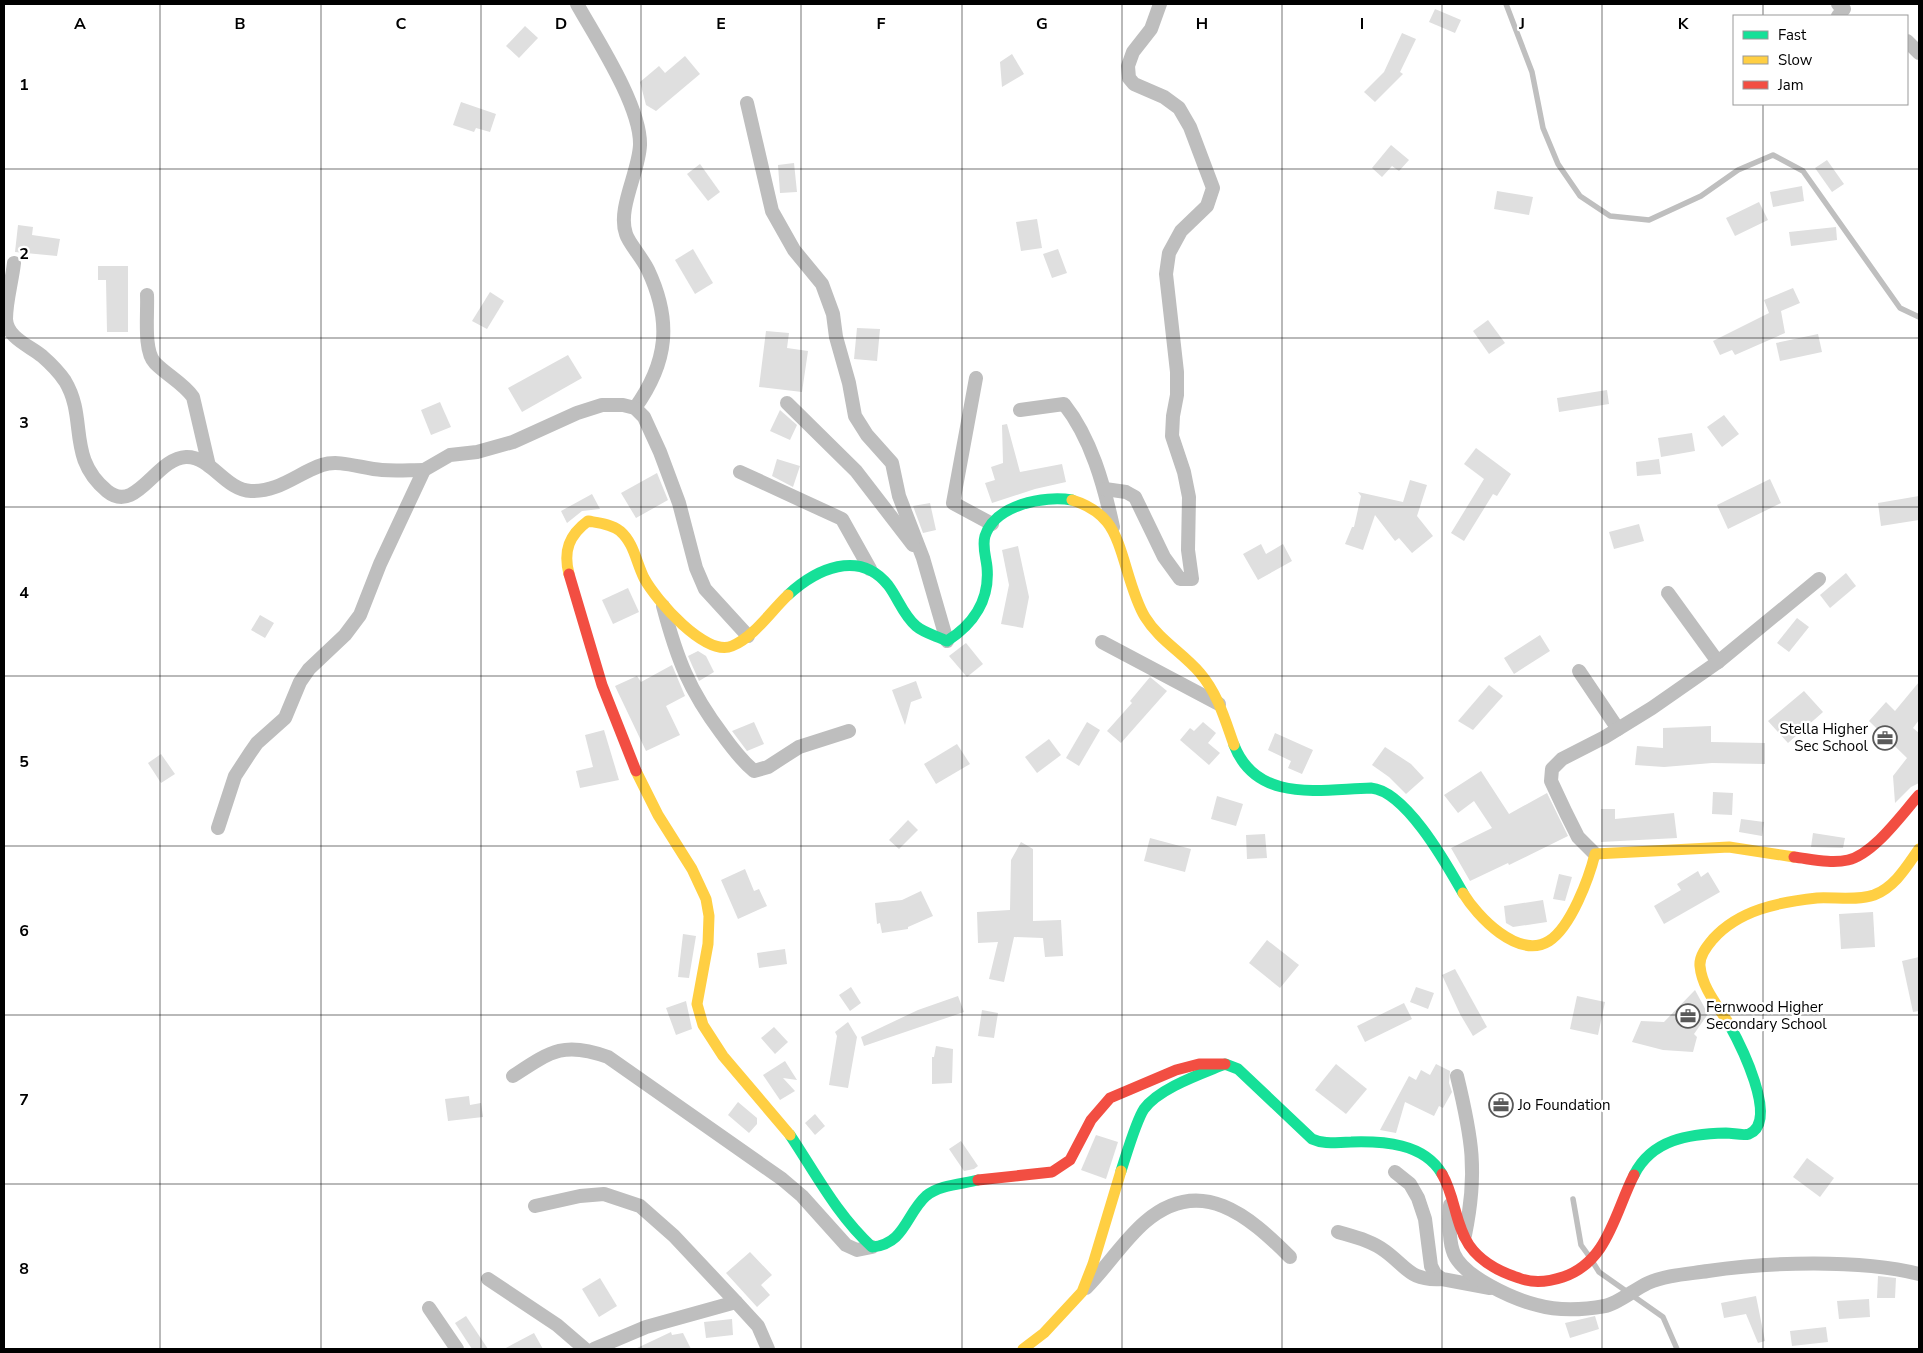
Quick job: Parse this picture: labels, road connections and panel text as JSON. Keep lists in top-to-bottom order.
{
  "places": {
    "office": ["Stella Higher Sec School", "Fernwood Higher Secondary School", "Jo Foundation"]
  },
  "legend": ["Fast", "Slow", "Jam"],
  "grid": {
    "columns": [
      "A",
      "B",
      "C",
      "D",
      "E",
      "F",
      "G",
      "H",
      "I",
      "J",
      "K"
    ],
    "rows": [
      "1",
      "2",
      "3",
      "4",
      "5",
      "6",
      "7",
      "8"
    ]
  }
}
